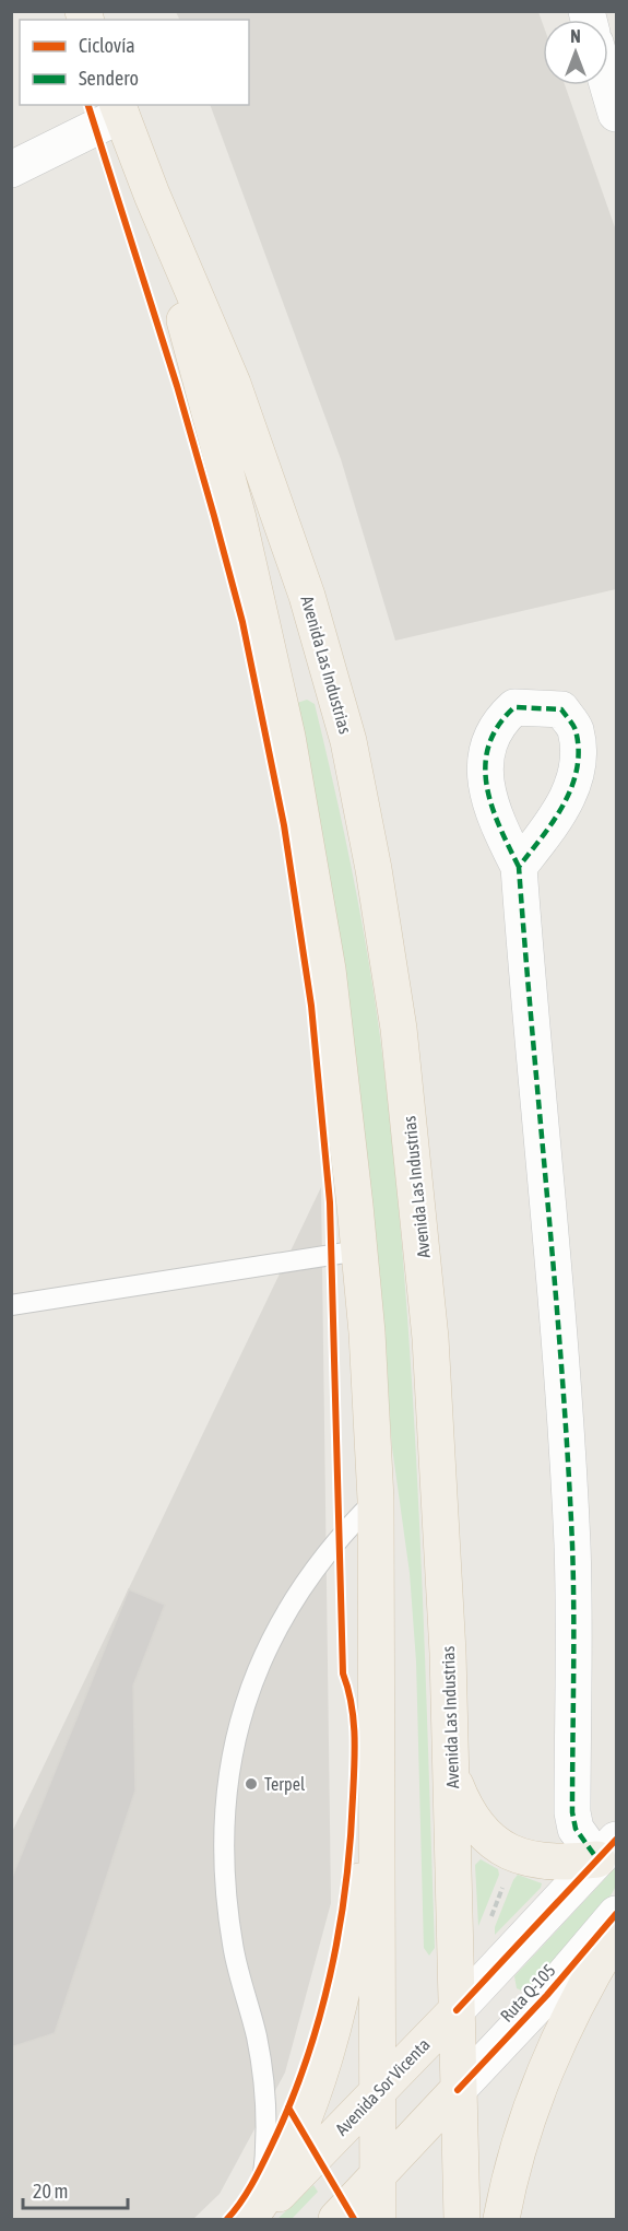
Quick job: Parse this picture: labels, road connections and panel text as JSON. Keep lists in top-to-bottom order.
{
  "streets": {
    "main road": ["Avenida Las Industrias", "Avenida Sor Vicenta"],
    "street": ["Ruta Q-105"]
  },
  "crossings": [
    ["Avenida Las Industrias", "Ruta Q-105"],
    ["Avenida Las Industrias", "Avenida Sor Vicenta"]
  ],
  "places": ["Terpel"],
  "legend": ["Ciclovía", "Sendero"],
  "scale_bar": "20 m",
  "north": "top"
}
